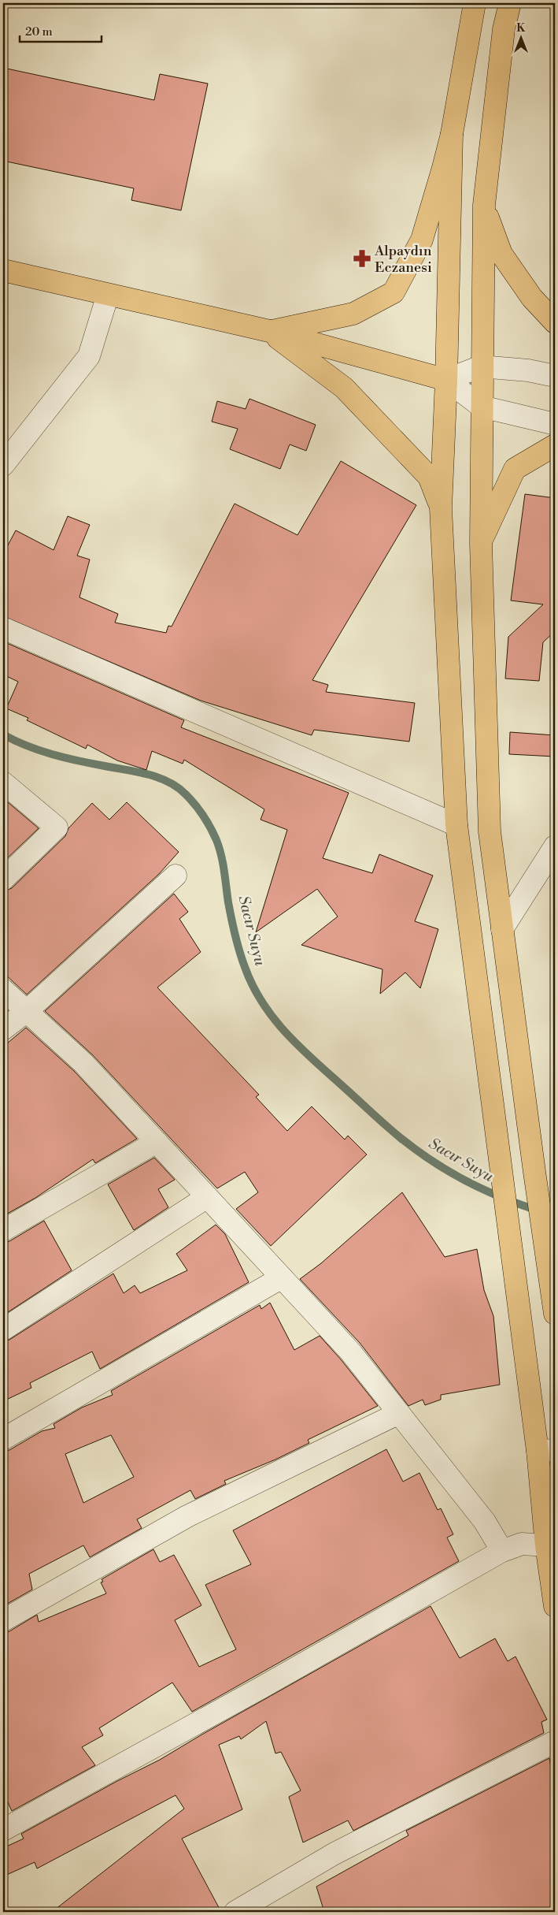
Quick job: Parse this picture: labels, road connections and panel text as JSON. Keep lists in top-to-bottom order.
{
  "water": ["Sacır Suyu"],
  "places": {
    "pharmacy": ["Alpaydın Eczanesi"]
  },
  "scale_bar": "20 m",
  "north": "top"
}
